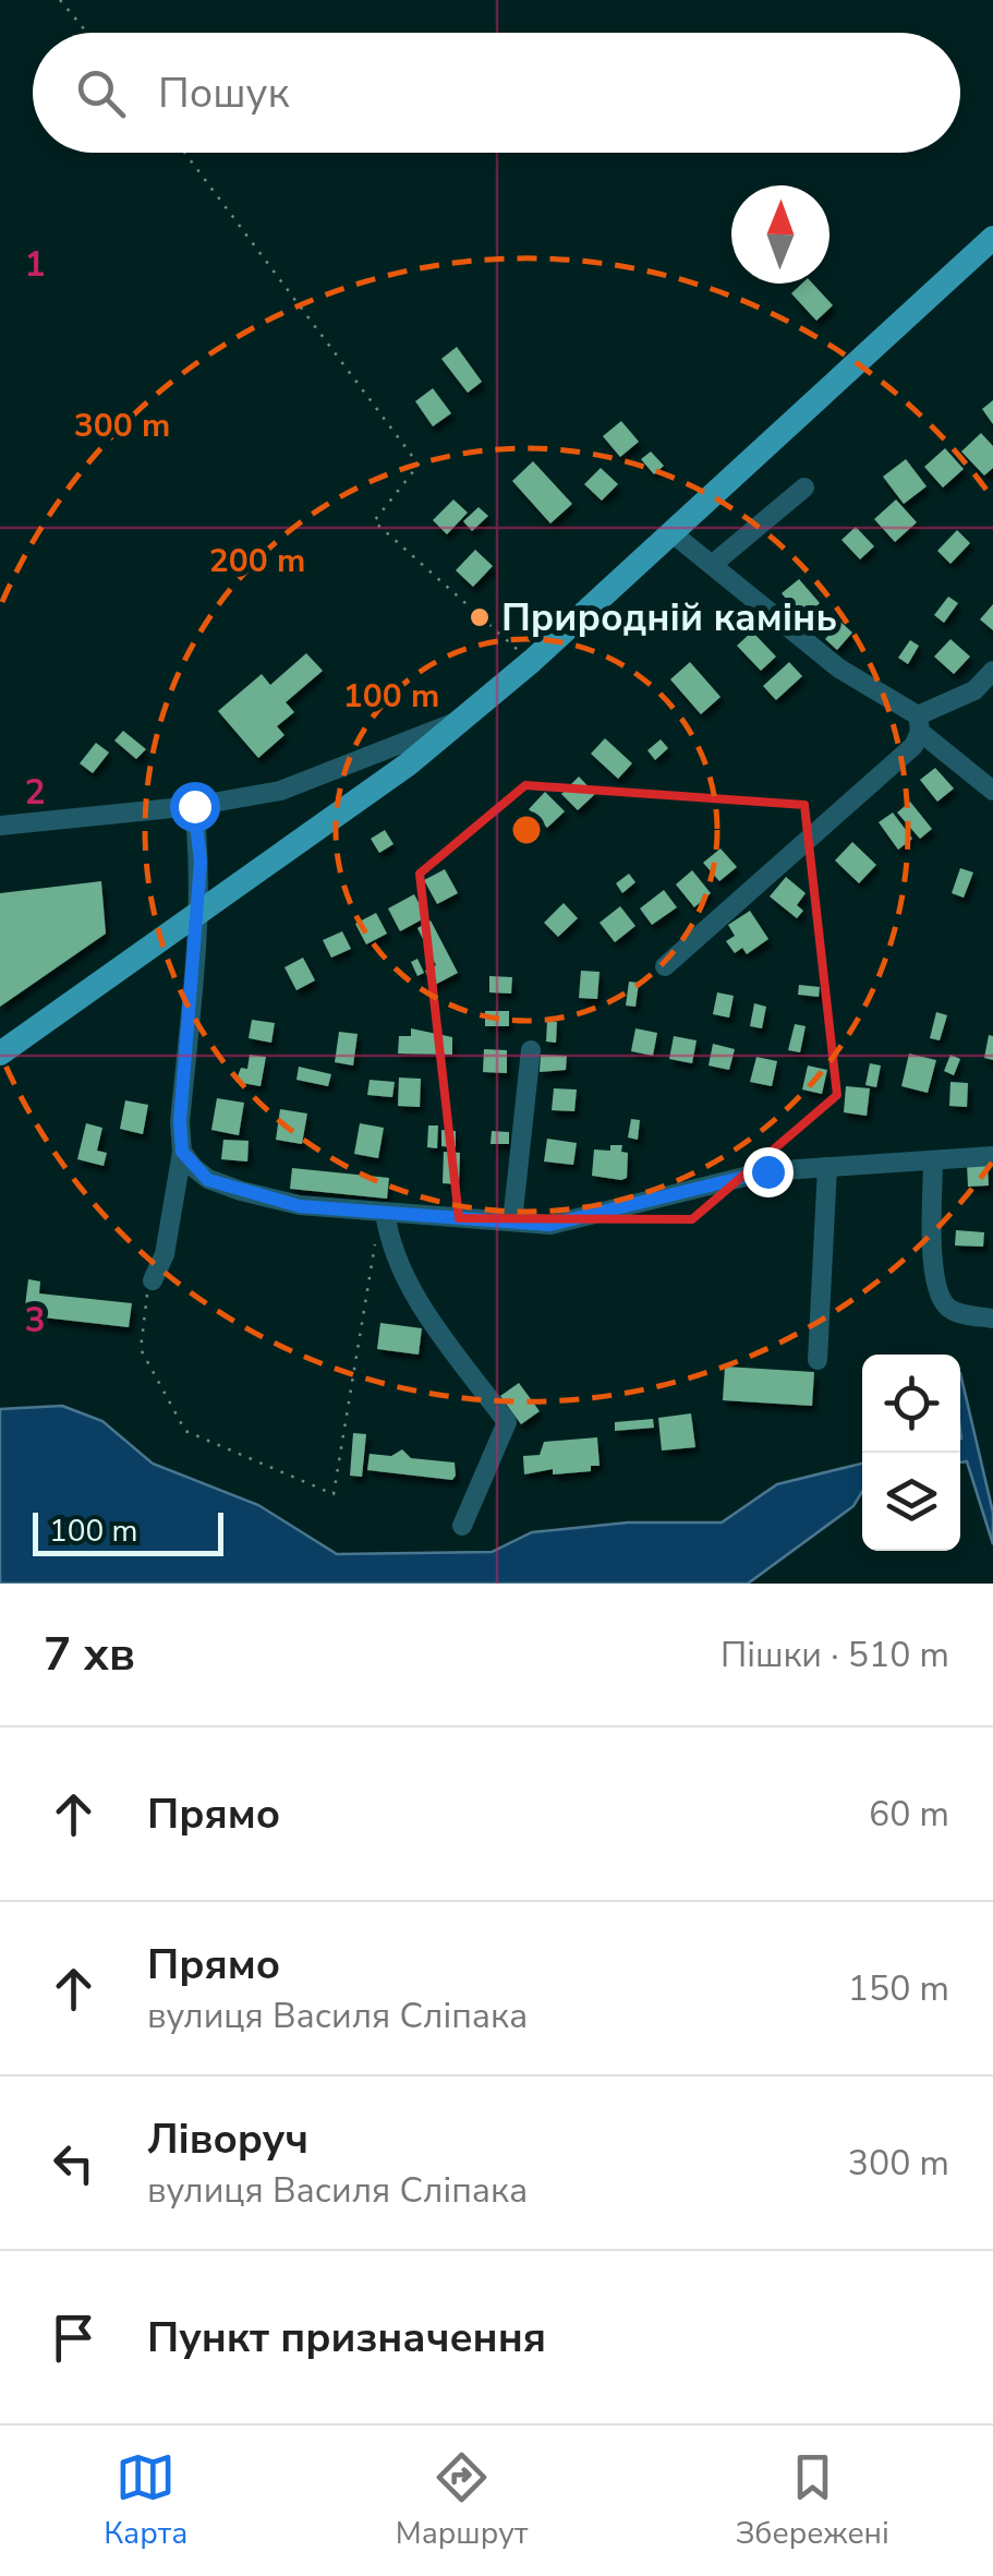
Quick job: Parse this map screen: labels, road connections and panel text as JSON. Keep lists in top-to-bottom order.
{
  "places": ["Природній камінь"],
  "scale_bar": "100 m",
  "north": "top",
  "page": {
    "search": "Пошук",
    "scale": "100 m",
    "heading": ["7 хв", "Пішки · 510 m"],
    "list": [
      ["Прямо", "60 m"],
      ["Прямо", "вулиця Василя Сліпака", "150 m"],
      ["Ліворуч", "вулиця Василя Сліпака", "300 m"],
      "Пункт призначення"
    ],
    "nav": ["Карта", "Маршрут", "Збережені"]
  },
  "grid": {
    "rows": ["1", "2", "3"]
  },
  "rings": ["300 m", "200 m", "100 m"]
}
